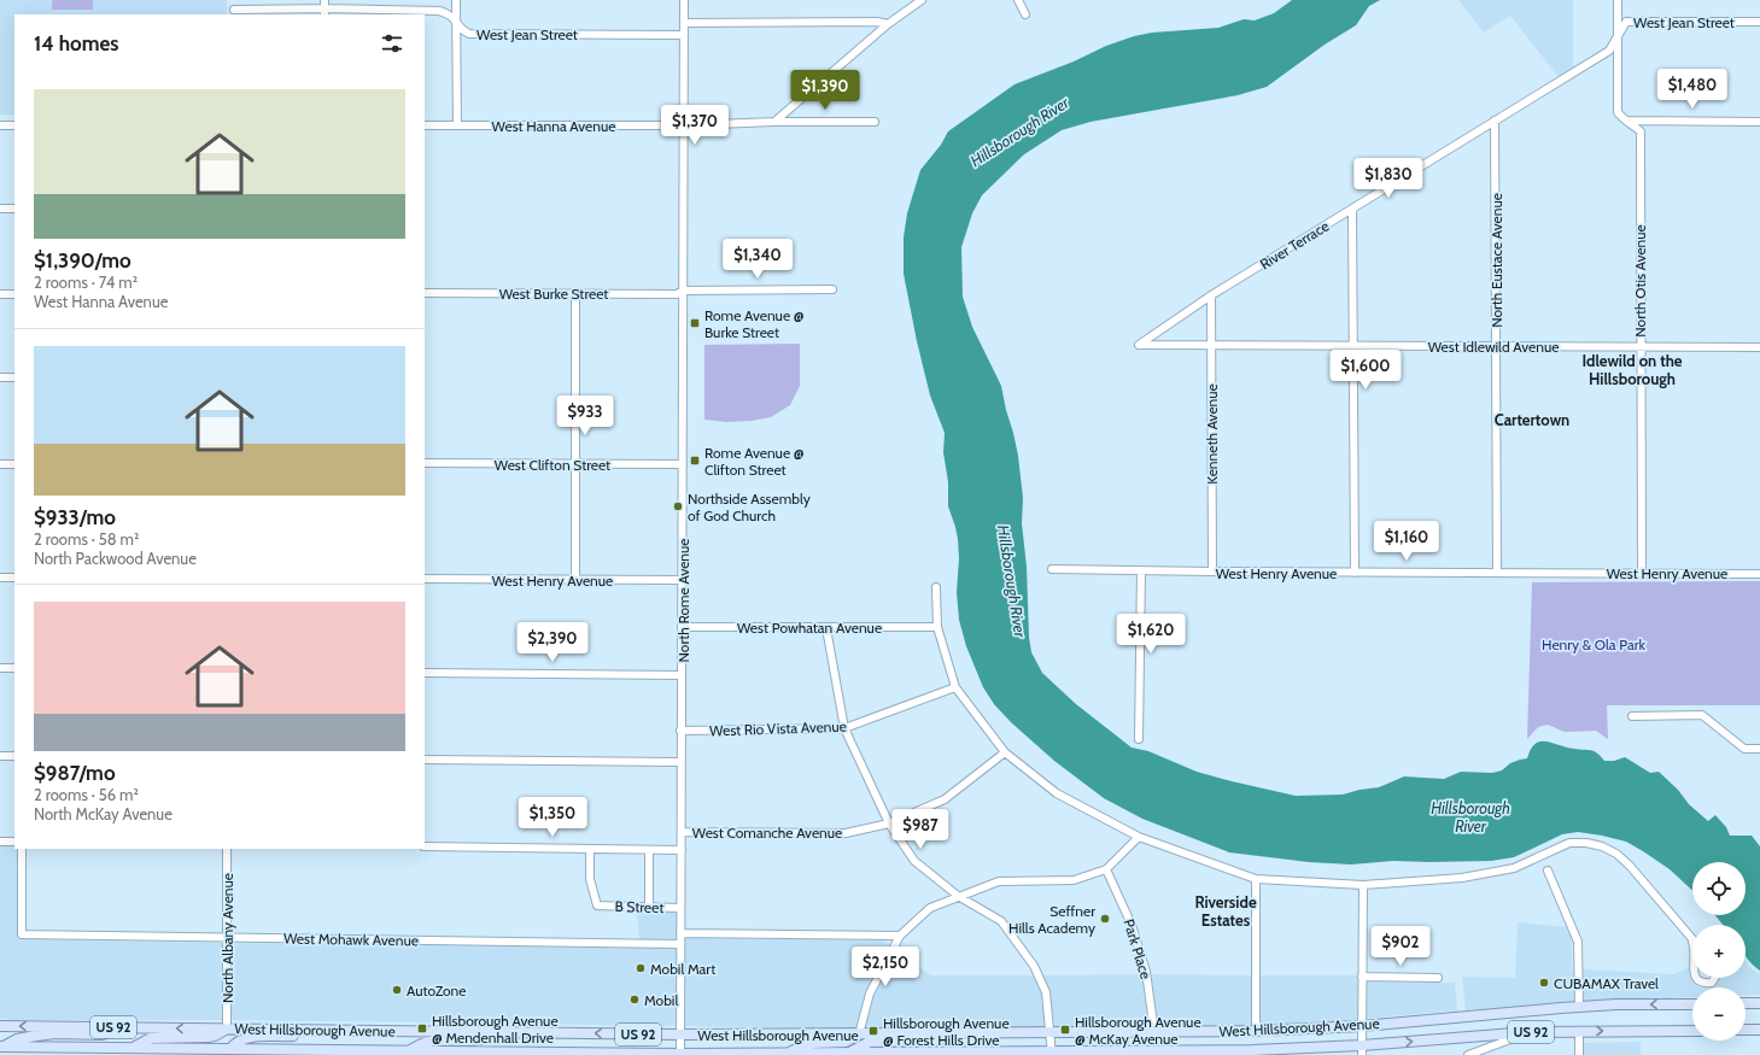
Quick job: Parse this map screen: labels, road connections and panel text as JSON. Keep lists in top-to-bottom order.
{
  "streets": {
    "main road": ["US 92", "West Hillsborough Avenue"],
    "street": [
      "West Jean Street",
      "West Hanna Avenue",
      "River Terrace",
      "North Eustace Avenue",
      "North Otis Avenue",
      "West Burke Street",
      "West Idlewild Avenue",
      "Kenneth Avenue",
      "West Clifton Street",
      "West Henry Avenue",
      "North Rome Avenue",
      "West Powhatan Avenue",
      "West Rio Vista Avenue",
      "West Comanche Avenue",
      "B Street",
      "North Albany Avenue",
      "West Mohawk Avenue",
      "Park Place"
    ]
  },
  "crossings": [
    ["West Jean Street", "River Terrace"],
    ["West Jean Street", "North Rome Avenue"],
    ["West Hanna Avenue", "North Rome Avenue"],
    ["River Terrace", "North Eustace Avenue"],
    ["River Terrace", "West Idlewild Avenue"],
    ["River Terrace", "Kenneth Avenue"],
    ["North Eustace Avenue", "West Idlewild Avenue"],
    ["North Eustace Avenue", "West Henry Avenue"],
    ["North Otis Avenue", "West Idlewild Avenue"],
    ["North Otis Avenue", "West Henry Avenue"],
    ["West Burke Street", "North Rome Avenue"],
    ["West Idlewild Avenue", "Kenneth Avenue"],
    ["Kenneth Avenue", "West Henry Avenue"],
    ["West Clifton Street", "North Rome Avenue"],
    ["West Henry Avenue", "North Rome Avenue"],
    ["North Rome Avenue", "West Powhatan Avenue"],
    ["North Rome Avenue", "West Rio Vista Avenue"],
    ["North Rome Avenue", "West Comanche Avenue"],
    ["North Rome Avenue", "B Street"],
    ["North Rome Avenue", "West Mohawk Avenue"],
    ["North Rome Avenue", "West Hillsborough Avenue"],
    ["West Comanche Avenue", "B Street"],
    ["North Albany Avenue", "West Mohawk Avenue"],
    ["North Albany Avenue", "West Hillsborough Avenue"],
    ["Park Place", "West Hillsborough Avenue"]
  ],
  "districts": ["Idlewild on the Hillsborough", "Cartertown", "Riverside Estates"],
  "water": ["Hillsborough River"],
  "parks": ["Henry & Ola Park"],
  "places": {
    "transit": [
      "Rome Avenue @ Burke Street",
      "Rome Avenue @ Clifton Street",
      "Hillsborough Avenue @ Mendenhall Drive",
      "Hillsborough Avenue @ McKay Avenue",
      "Hillsborough Avenue @ Forest Hills Drive"
    ],
    "other": [
      "Northside Assembly of God Church",
      "Seffner Hills Academy",
      "Mobil Mart",
      "CUBAMAX Travel",
      "AutoZone",
      "Mobil"
    ]
  },
  "page": {
    "heading": "14 homes",
    "price": [
      "$1,480",
      "$1,390",
      "$1,370",
      "$1,830",
      "$1,340",
      "$1,600",
      "$933",
      "$1,160",
      "$1,620",
      "$2,390",
      "$1,350",
      "$987",
      "$902",
      "$2,150"
    ],
    "list": [
      {
        "name": "$1,390/mo",
        "note": "2 rooms · 74 m² · West Hanna Avenue"
      },
      {
        "name": "$933/mo",
        "note": "2 rooms · 58 m² · North Packwood Avenue"
      },
      {
        "name": "$987/mo",
        "note": "2 rooms · 56 m² · North McKay Avenue"
      }
    ],
    "map_buttons": ["+", "−"]
  }
}
